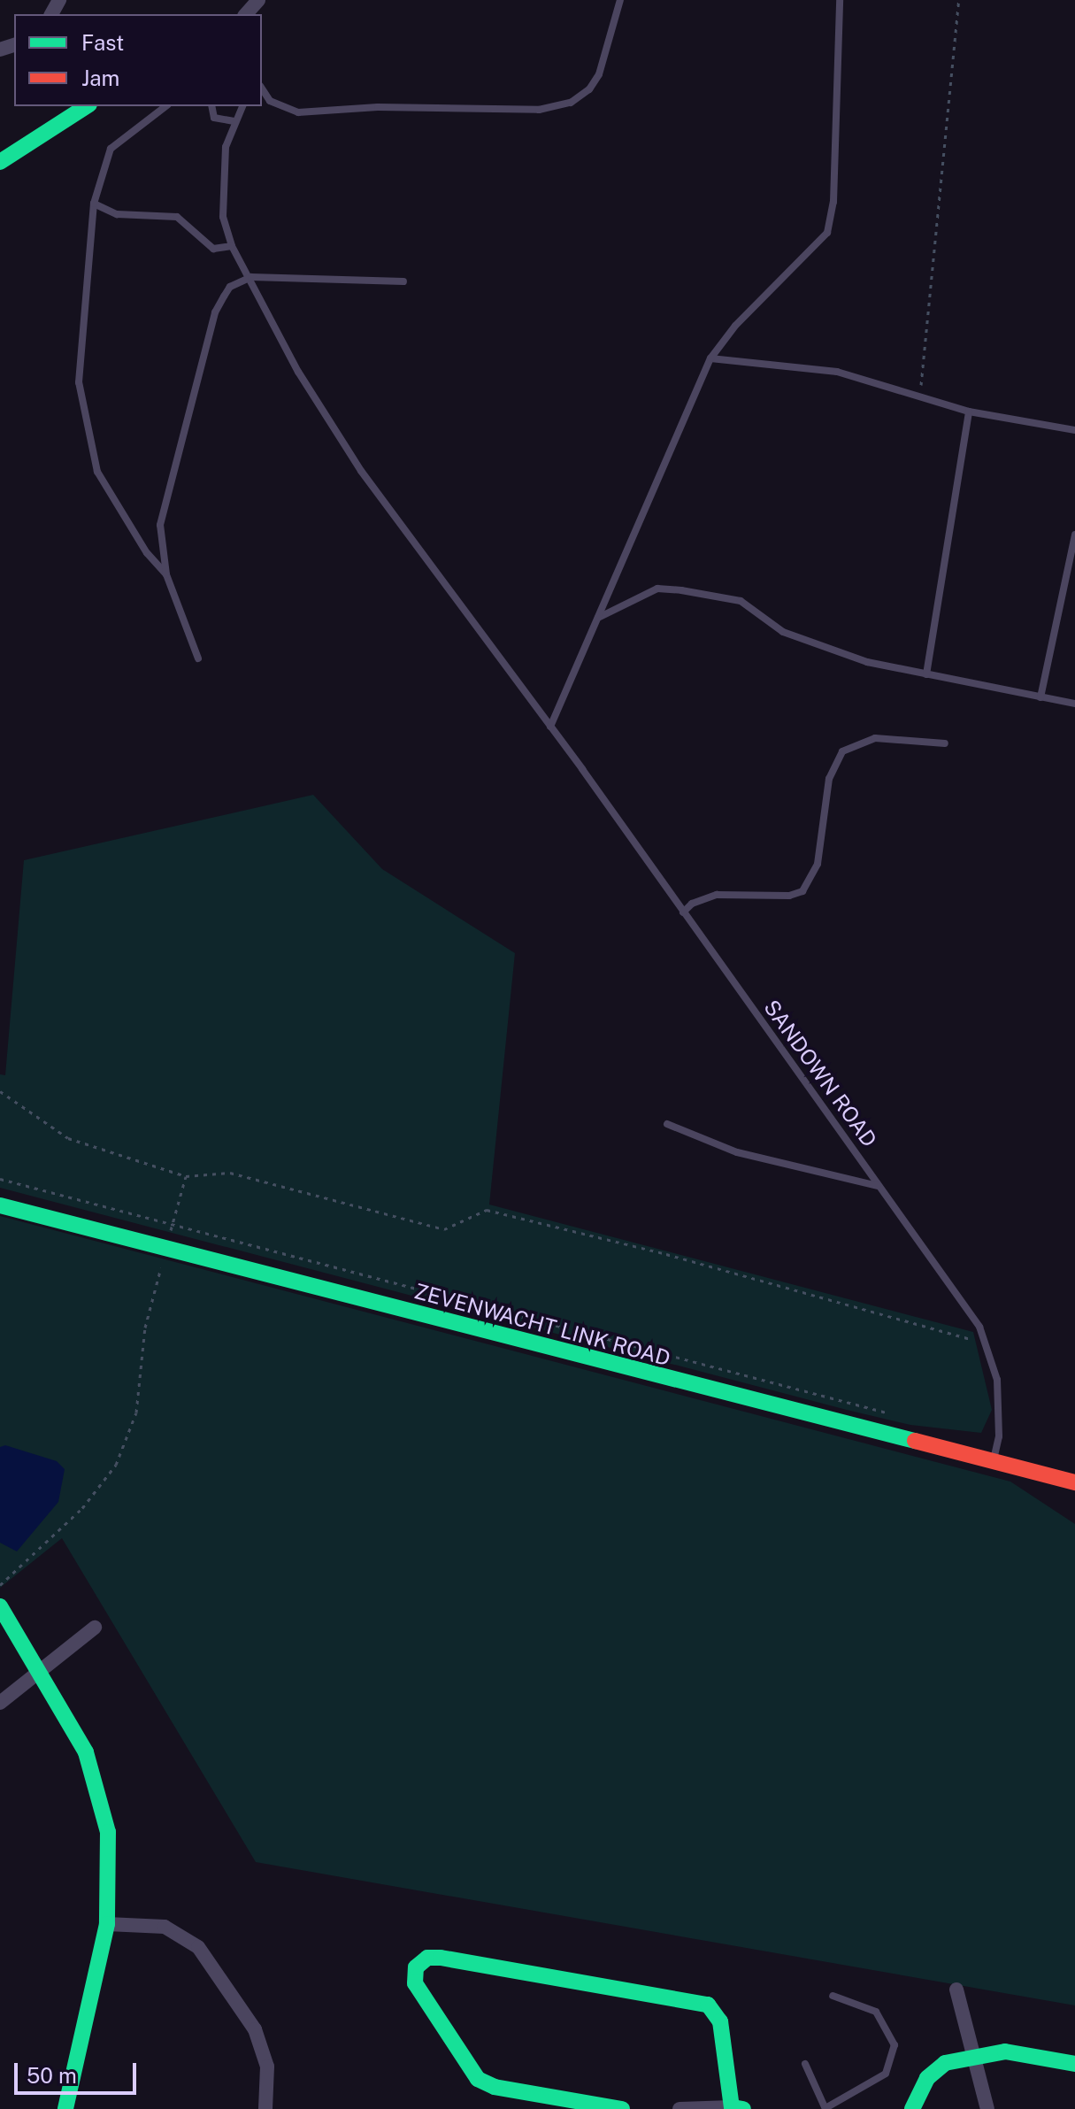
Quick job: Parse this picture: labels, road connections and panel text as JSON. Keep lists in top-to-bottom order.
{
  "streets": {
    "street": ["ZEVENWACHT LINK ROAD"],
    "lane": ["SANDOWN ROAD"]
  },
  "crossings": [
    ["SANDOWN ROAD", "ZEVENWACHT LINK ROAD"]
  ],
  "legend": ["Fast", "Jam"],
  "scale_bar": "50 m"
}
